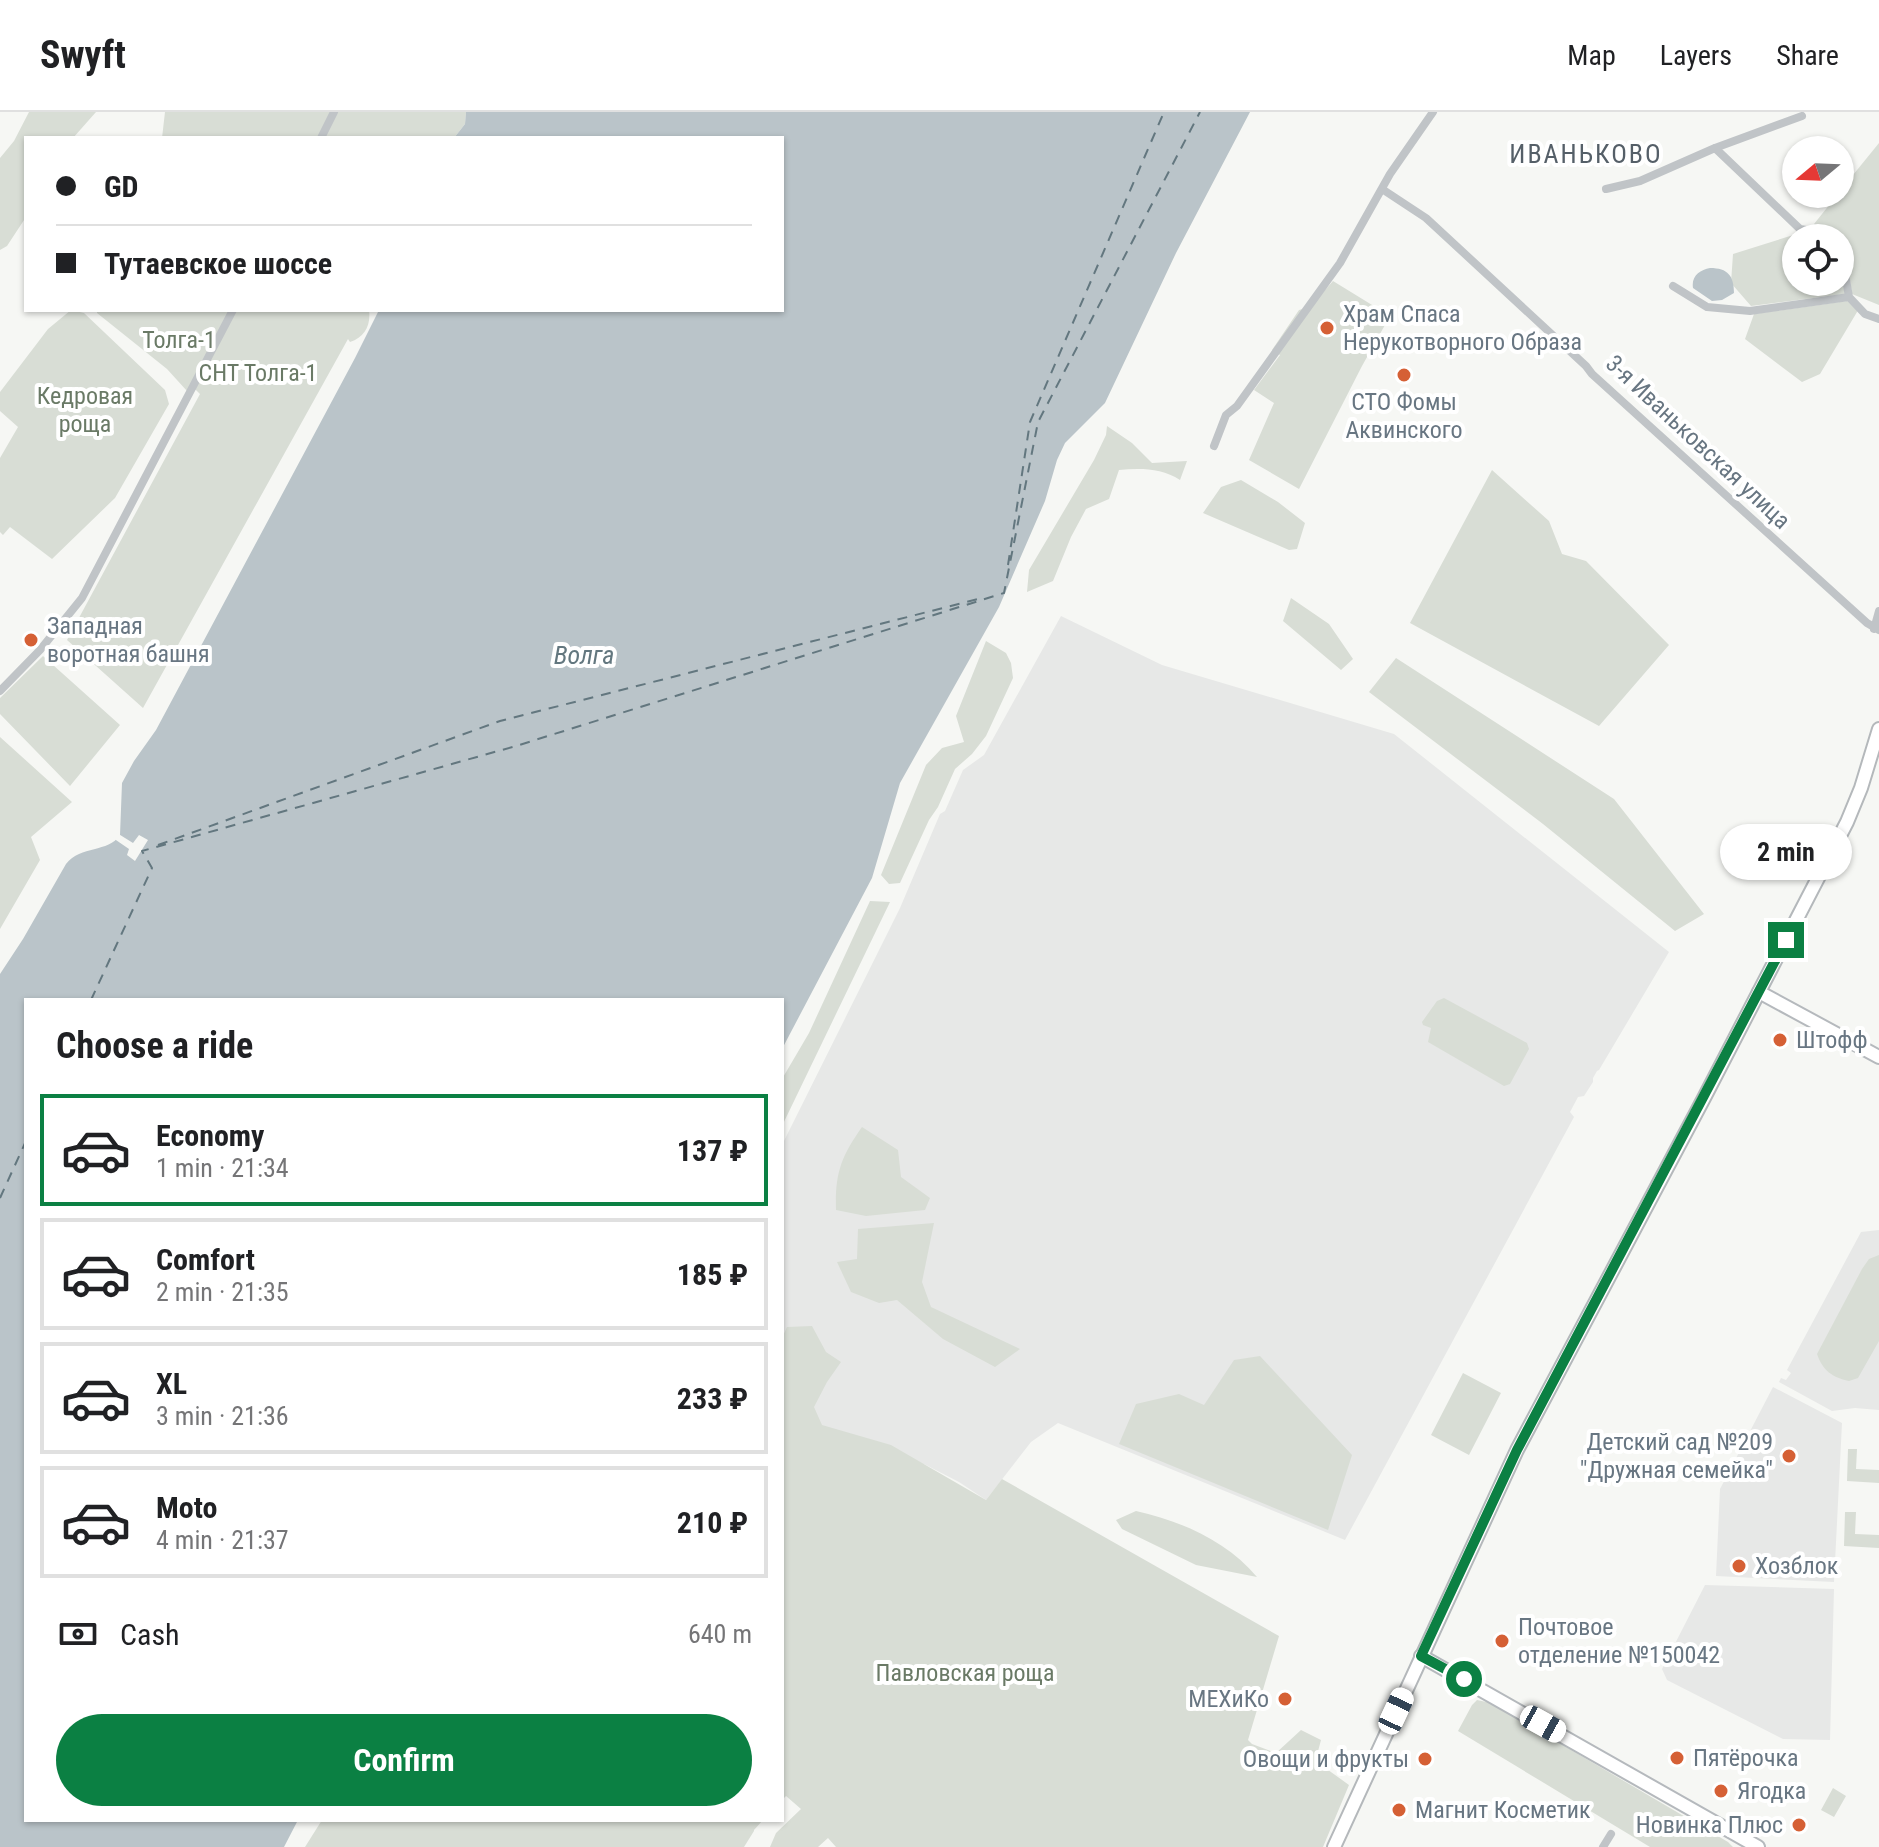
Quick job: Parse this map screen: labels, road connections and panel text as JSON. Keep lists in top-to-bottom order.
{
  "streets": {
    "street": ["3-я Иваньковская улица"]
  },
  "districts": ["ИВАНЬКОВО"],
  "water": ["Волга"],
  "parks": [
    "Толга-1",
    "СНТ Толга-1",
    "Кедровая роща",
    "Павловская роща"
  ],
  "places": [
    "Храм Спаса Нерукотворного Образа",
    "СТО Фомы Аквинского",
    "Западная воротная башня",
    "Штофф",
    "Детский сад №209 \"Дружная семейка\"",
    "Хозблок",
    "Почтовое отделение №150042",
    "МЕХиКо",
    "Пятёрочка",
    "Овощи и фрукты",
    "Ягодка",
    "Магнит Косметик",
    "Новинка Плюс"
  ],
  "north": "left",
  "page": {
    "header": "Swyft",
    "nav": ["Map", "Layers", "Share"],
    "banner": ["GD", "Тутаевское шоссе"],
    "bubble": "2 min",
    "heading": "Choose a ride",
    "list": [
      {
        "name": "Economy",
        "note": "1 min · 21:34",
        "value": "137 ₽"
      },
      {
        "name": "Comfort",
        "note": "2 min · 21:35",
        "value": "185 ₽"
      },
      {
        "name": "XL",
        "note": "3 min · 21:36",
        "value": "233 ₽"
      },
      {
        "name": "Moto",
        "note": "4 min · 21:37",
        "value": "210 ₽"
      }
    ],
    "pay": ["Cash", "640 m"],
    "buttons": "Confirm"
  }
}
